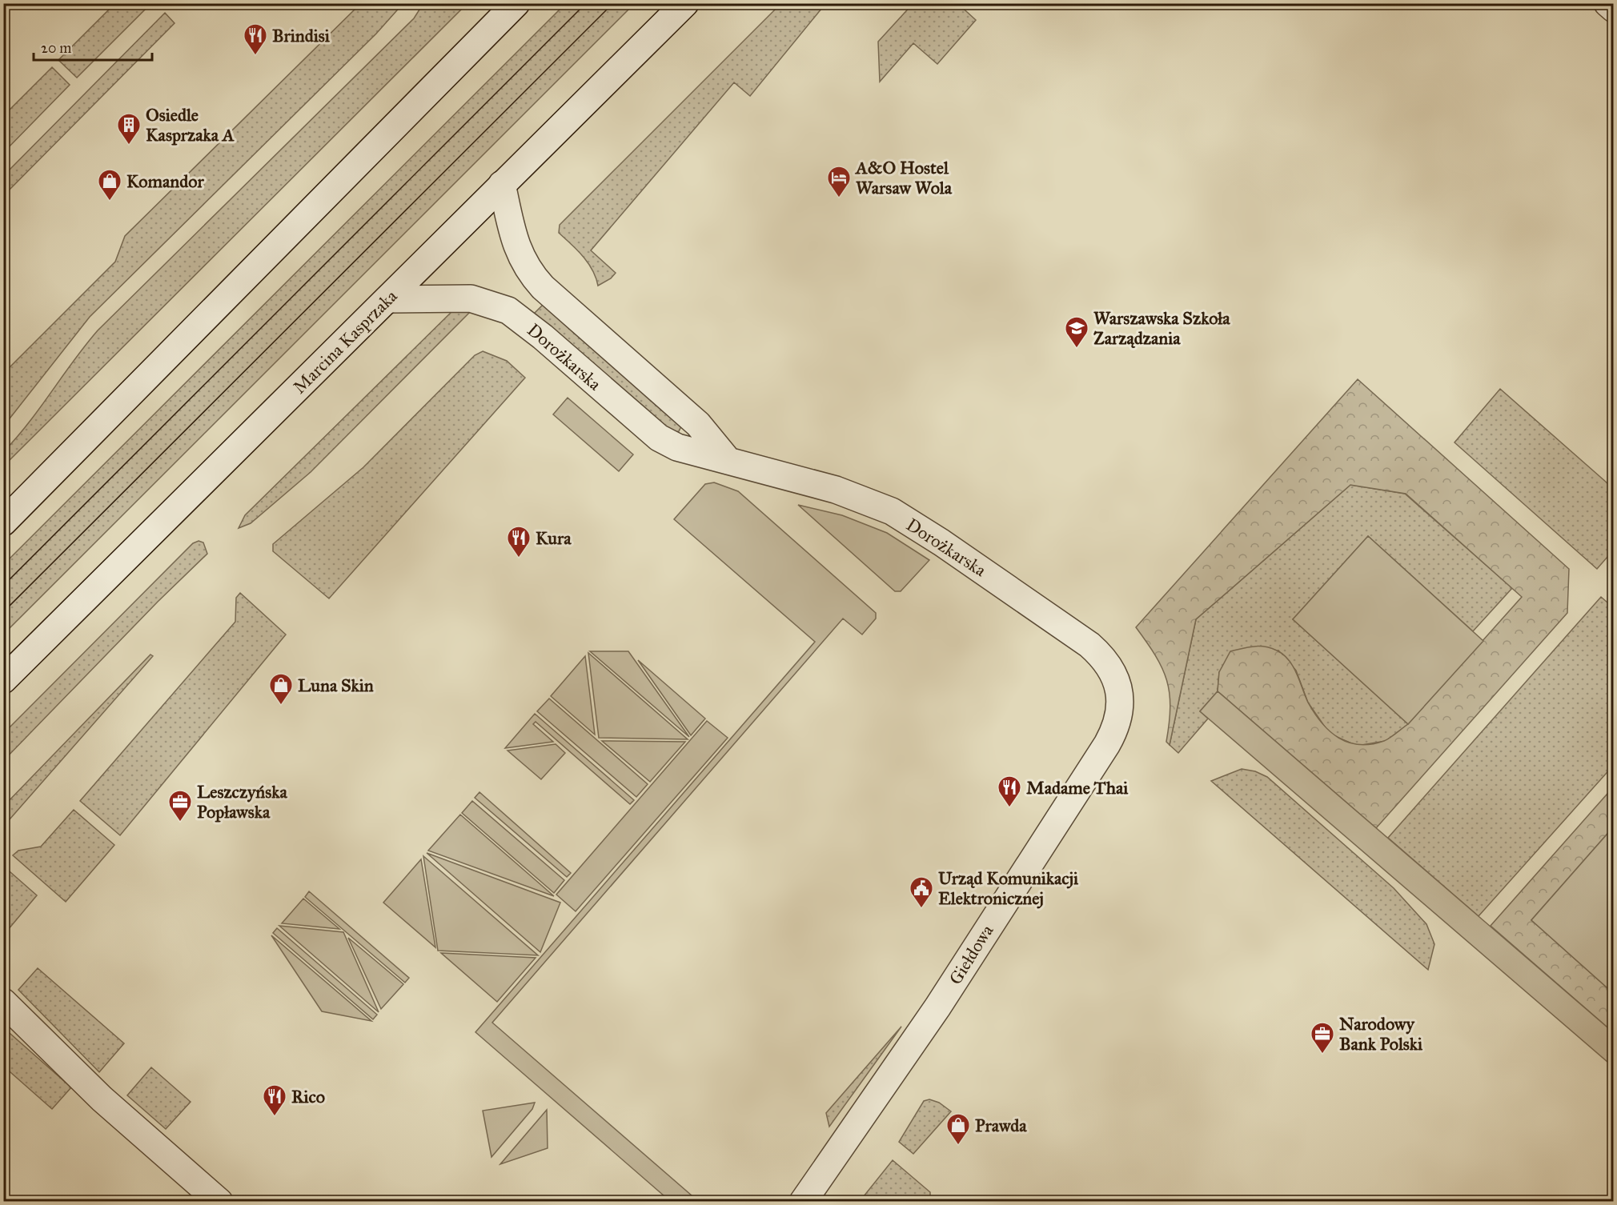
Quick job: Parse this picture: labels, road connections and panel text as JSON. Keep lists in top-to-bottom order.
{
  "streets": {
    "street": ["Marcina Kasprzaka", "Dorożkarska", "Giełdowa"]
  },
  "crossings": [
    ["Marcina Kasprzaka", "Dorożkarska"],
    ["Dorożkarska", "Giełdowa"]
  ],
  "places": {
    "restaurant": [
      "Brindisi",
      "Kura",
      "Madame Thai",
      "Rico"
    ],
    "building": ["Osiedle Kasprzaka A"],
    "hotel": ["A&O Hostel Warsaw Wola"],
    "shop": ["Komandor", "Luna Skin", "Prawda"],
    "school or university": ["Warszawska Szkoła Zarządzania"],
    "office": ["Leszczyńska Popławska", "Narodowy Bank Polski"],
    "public building": ["Urząd Komunikacji Elektronicznej"]
  },
  "scale_bar": "20 m"
}
